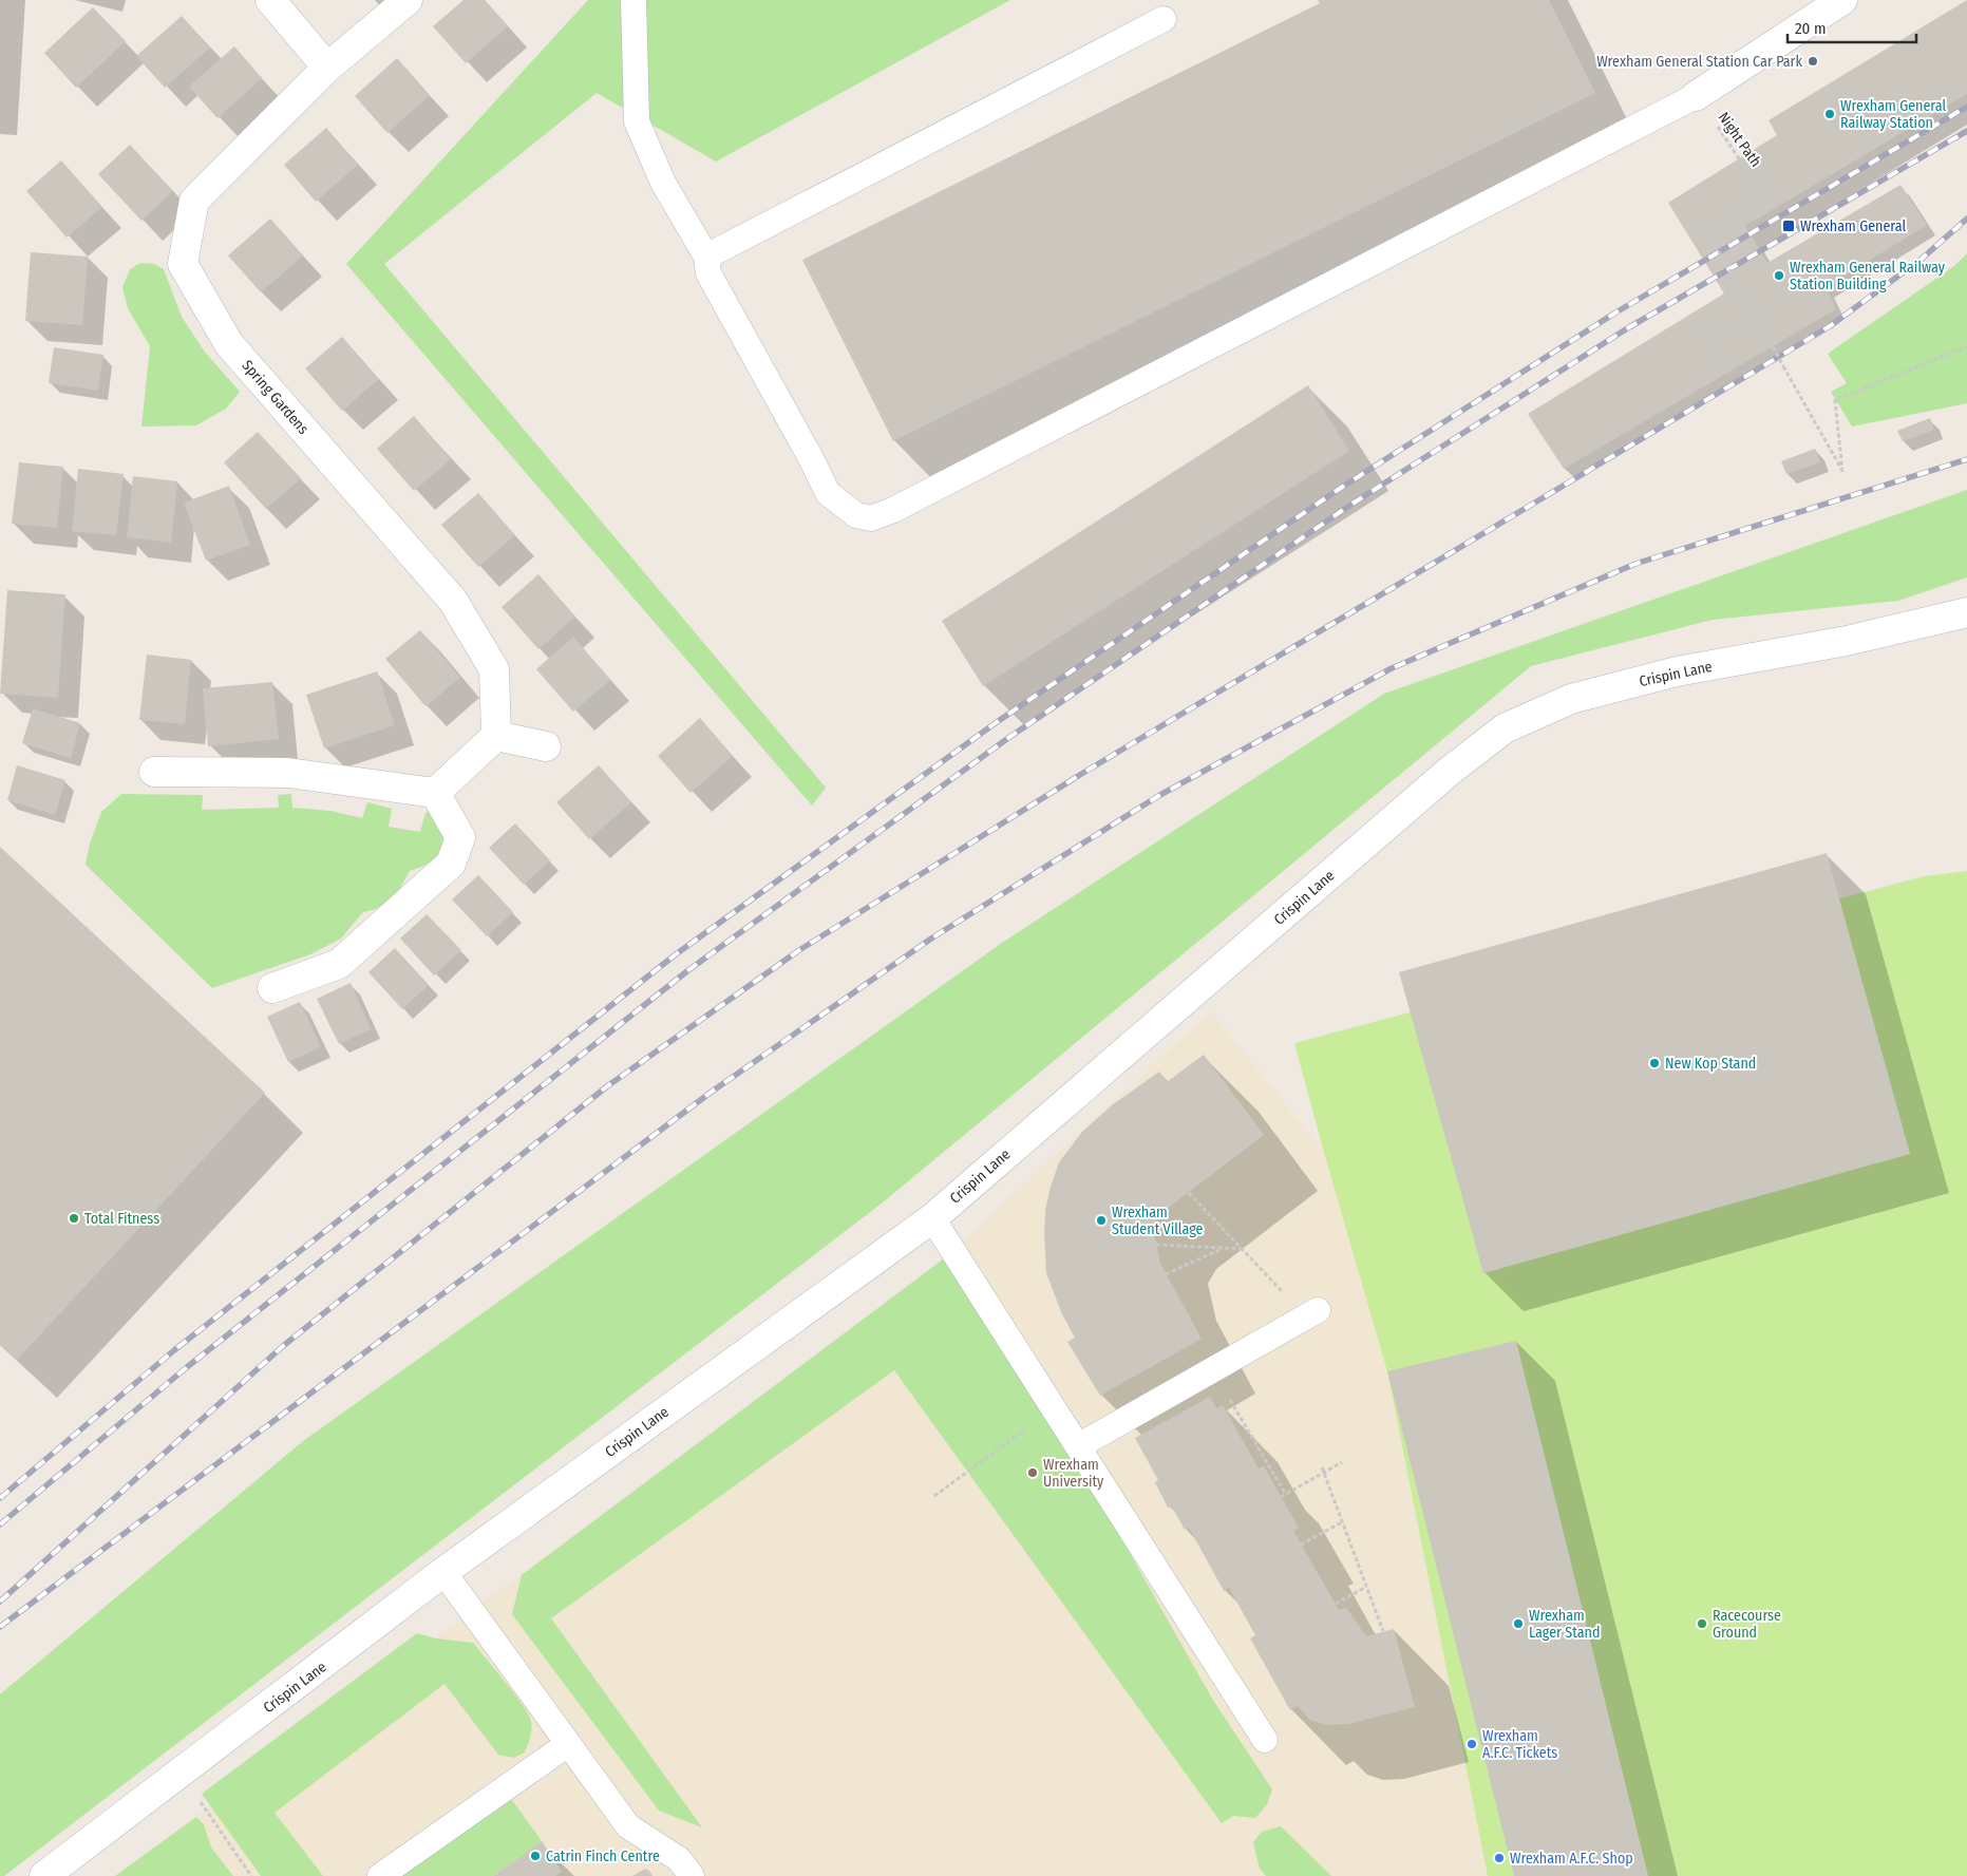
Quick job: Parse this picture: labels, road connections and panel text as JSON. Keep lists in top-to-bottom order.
{
  "streets": {
    "street": ["Spring Gardens", "Crispin Lane"],
    "path": ["Night Path"]
  },
  "places": {
    "other": [
      "Wrexham General Station Car Park",
      "Wrexham General Railway Station",
      "Wrexham General Railway Station Building",
      "New Kop Stand",
      "Total Fitness",
      "Wrexham Student Village",
      "Wrexham University",
      "Wrexham Lager Stand",
      "Racecourse Ground",
      "Wrexham A.F.C. Tickets",
      "Catrin Finch Centre",
      "Wrexham A.F.C. Shop"
    ],
    "transit": ["Wrexham General"]
  },
  "scale_bar": "20 m"
}
